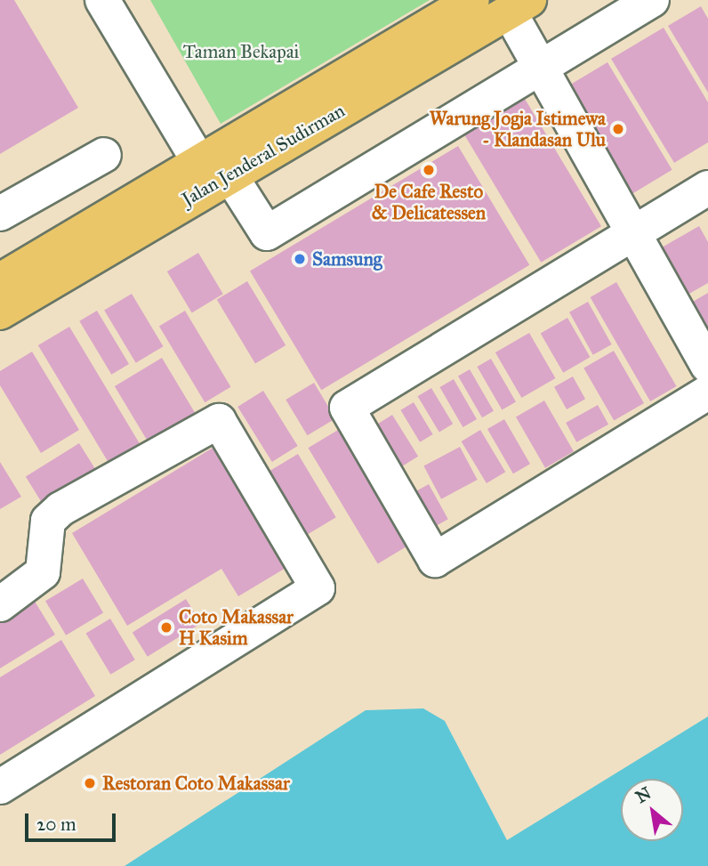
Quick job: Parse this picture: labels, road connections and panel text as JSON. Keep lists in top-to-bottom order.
{
  "streets": {
    "highway": ["Jalan Jenderal Sudirman"]
  },
  "parks": ["Taman Bekapai"],
  "places": [
    "Warung Jogja Istimewa - Klandasan Ulu",
    "De Cafe Resto & Delicatessen",
    "Samsung",
    "Coto Makassar H Kasim",
    "Restoran Coto Makassar"
  ],
  "scale_bar": "20 m",
  "north": "top left"
}
